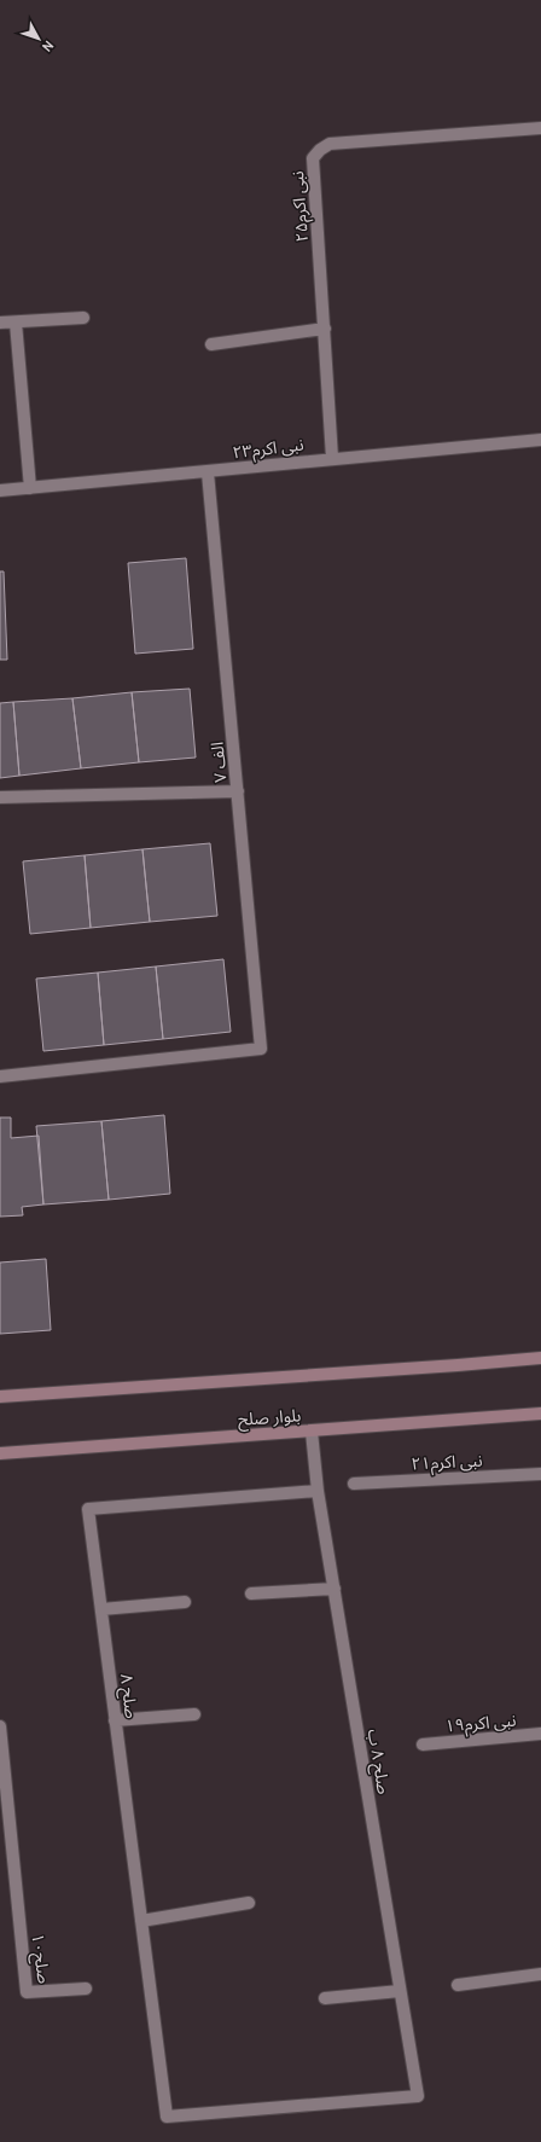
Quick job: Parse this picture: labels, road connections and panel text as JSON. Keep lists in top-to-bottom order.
{
  "streets": {
    "main road": ["بلوار صلح"],
    "street": [
      "نبی اکرم۲۵",
      "نبی اکرم۲۳",
      "۷ الف",
      "نبی اکرم۲۱",
      "۸ صلح",
      "نبی اکرم۱۹",
      "صلح ۸ ب",
      "صلح۱۰"
    ]
  },
  "crossings": [
    ["نبی اکرم۲۵", "نبی اکرم۲۳"],
    ["نبی اکرم۲۳", "۷ الف"],
    ["بلوار صلح", "صلح ۸ ب"],
    ["۸ صلح", "صلح ۸ ب"]
  ],
  "north": "bottom right"
}
